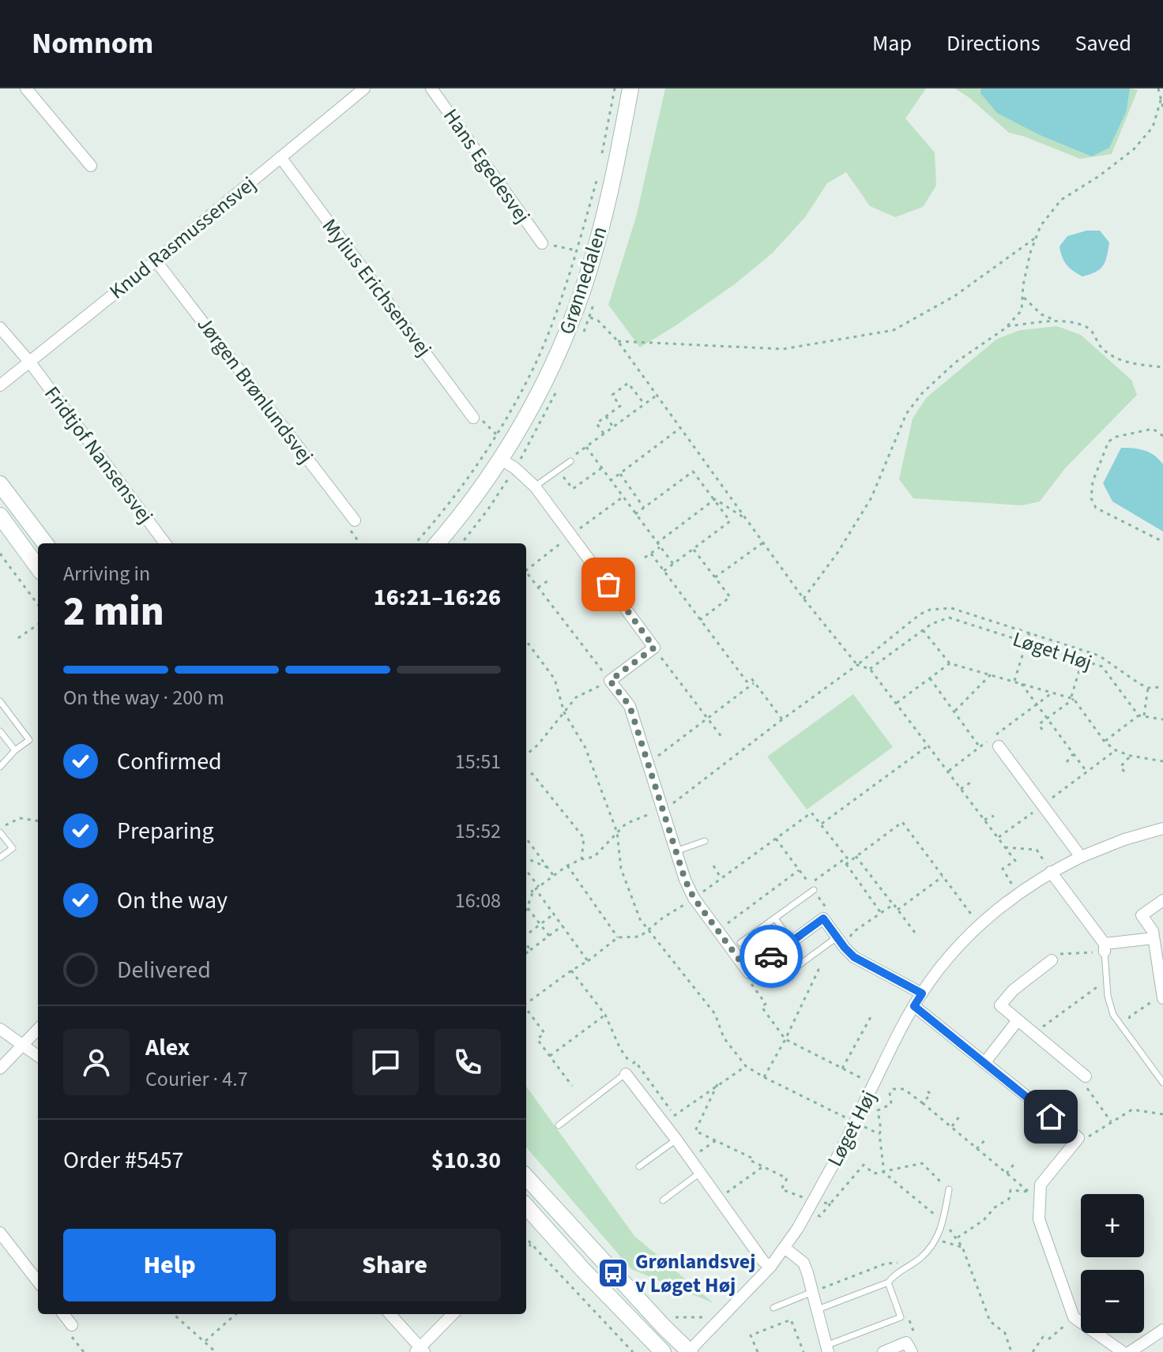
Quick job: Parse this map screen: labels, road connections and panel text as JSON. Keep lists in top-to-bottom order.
{
  "streets": {
    "street": [
      "Hans Egedesvej",
      "Knud Rasmussensvej",
      "Grønnedalen",
      "Mylius Erichsensvej",
      "Jørgen Brønlundsvej",
      "Fridtjof Nansensvej",
      "Løget Høj"
    ]
  },
  "crossings": [
    ["Knud Rasmussensvej", "Mylius Erichsensvej"],
    ["Knud Rasmussensvej", "Jørgen Brønlundsvej"],
    ["Knud Rasmussensvej", "Fridtjof Nansensvej"]
  ],
  "places": {
    "bus stop": ["Grønlandsvej v Løget Høj"]
  },
  "page": {
    "header": "Nomnom",
    "nav": ["Map", "Directions", "Saved"],
    "heading": ["2 min", "Arriving in", "16:21–16:26"],
    "panel": [
      "Alex",
      "Courier · 4.7",
      "Order #5457",
      "$10.30"
    ],
    "bar": "On the way · 200 m",
    "list": [
      ["Confirmed", "15:51"],
      ["Preparing", "15:52"],
      ["On the way", "16:08"],
      "Delivered"
    ],
    "map_buttons": ["+", "−"],
    "buttons": ["Help", "Share"]
  }
}
